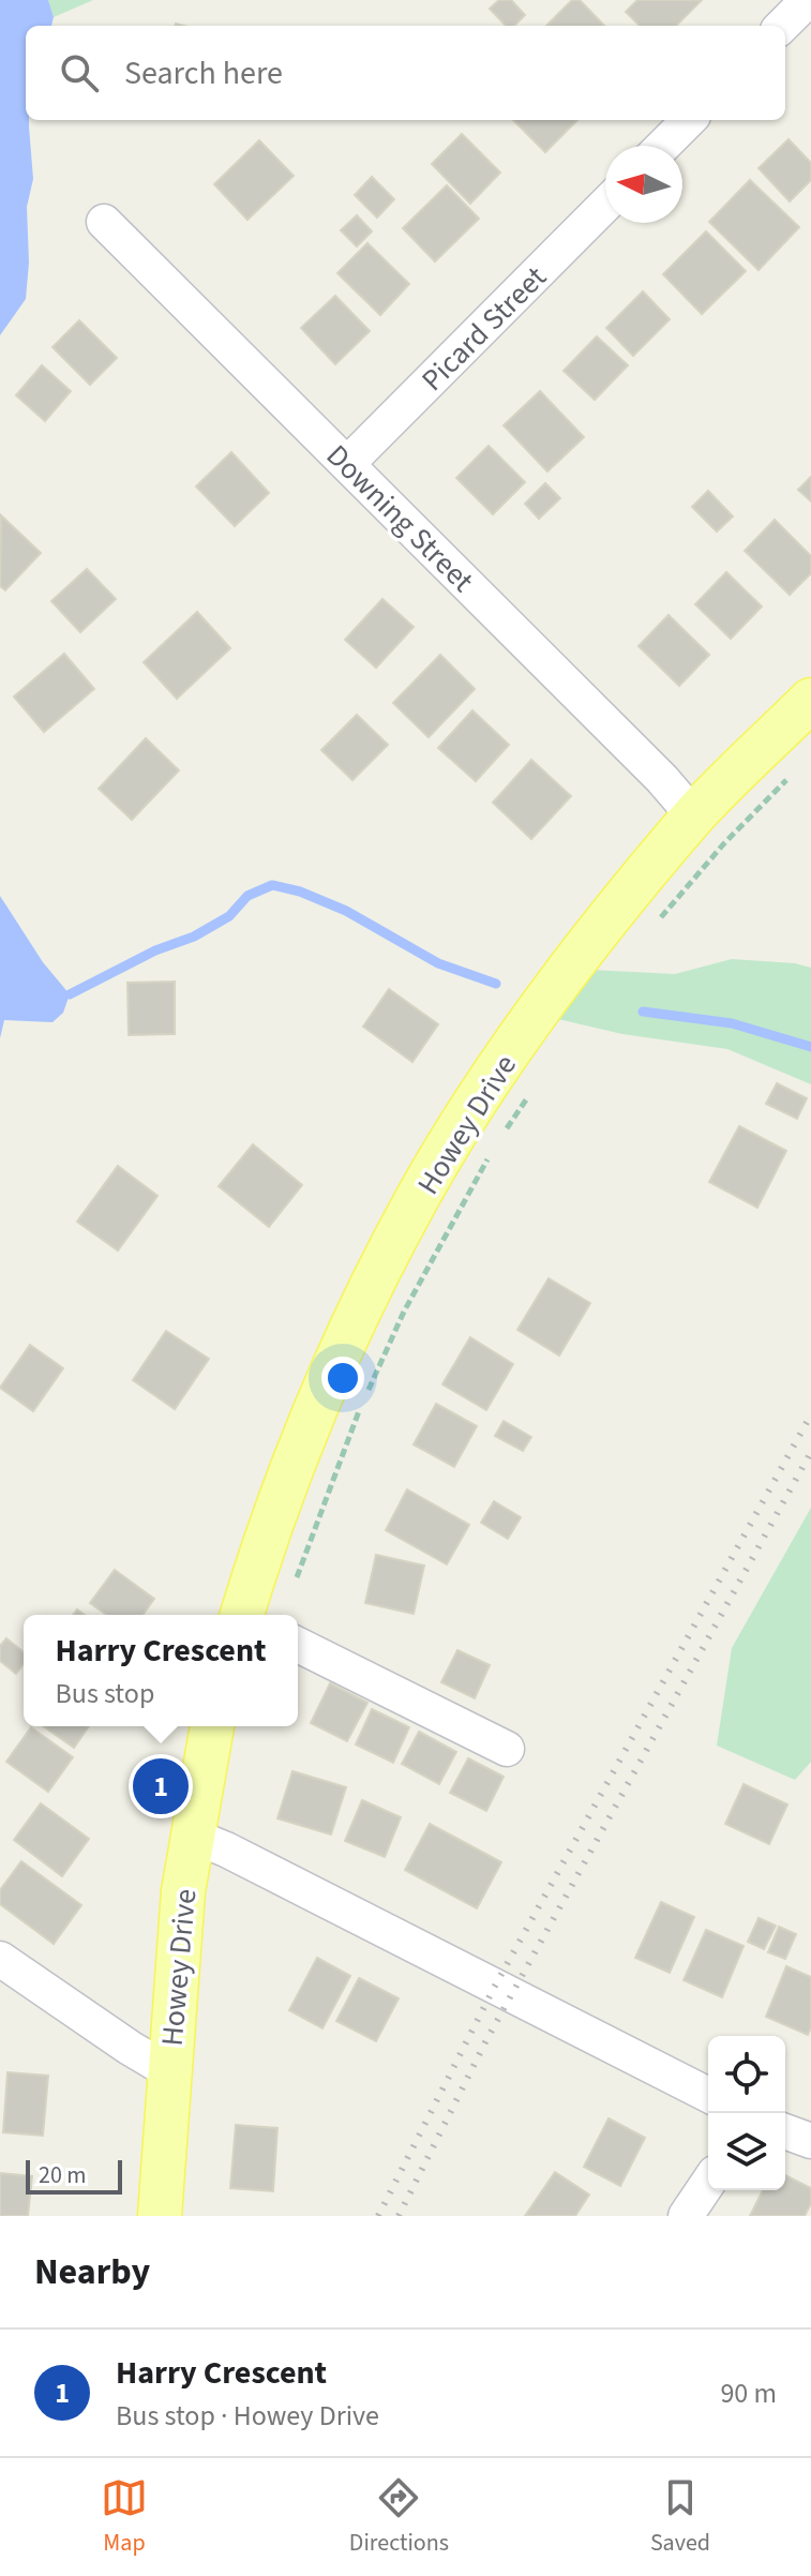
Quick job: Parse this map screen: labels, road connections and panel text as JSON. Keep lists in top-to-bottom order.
{
  "streets": {
    "main road": ["Howey Drive"],
    "street": ["Picard Street", "Downing Street"]
  },
  "crossings": [
    ["Picard Street", "Downing Street"],
    ["Downing Street", "Howey Drive"]
  ],
  "scale_bar": "20 m",
  "north": "left",
  "page": {
    "search": "Search here",
    "popup": ["Harry Crescent", "Bus stop"],
    "pins": "1",
    "scale": "20 m",
    "heading": "Nearby",
    "list": [
      {
        "mark": "1",
        "name": "Harry Crescent",
        "note": "Bus stop · Howey Drive",
        "value": "90 m"
      }
    ],
    "nav": ["Map", "Directions", "Saved"]
  }
}
